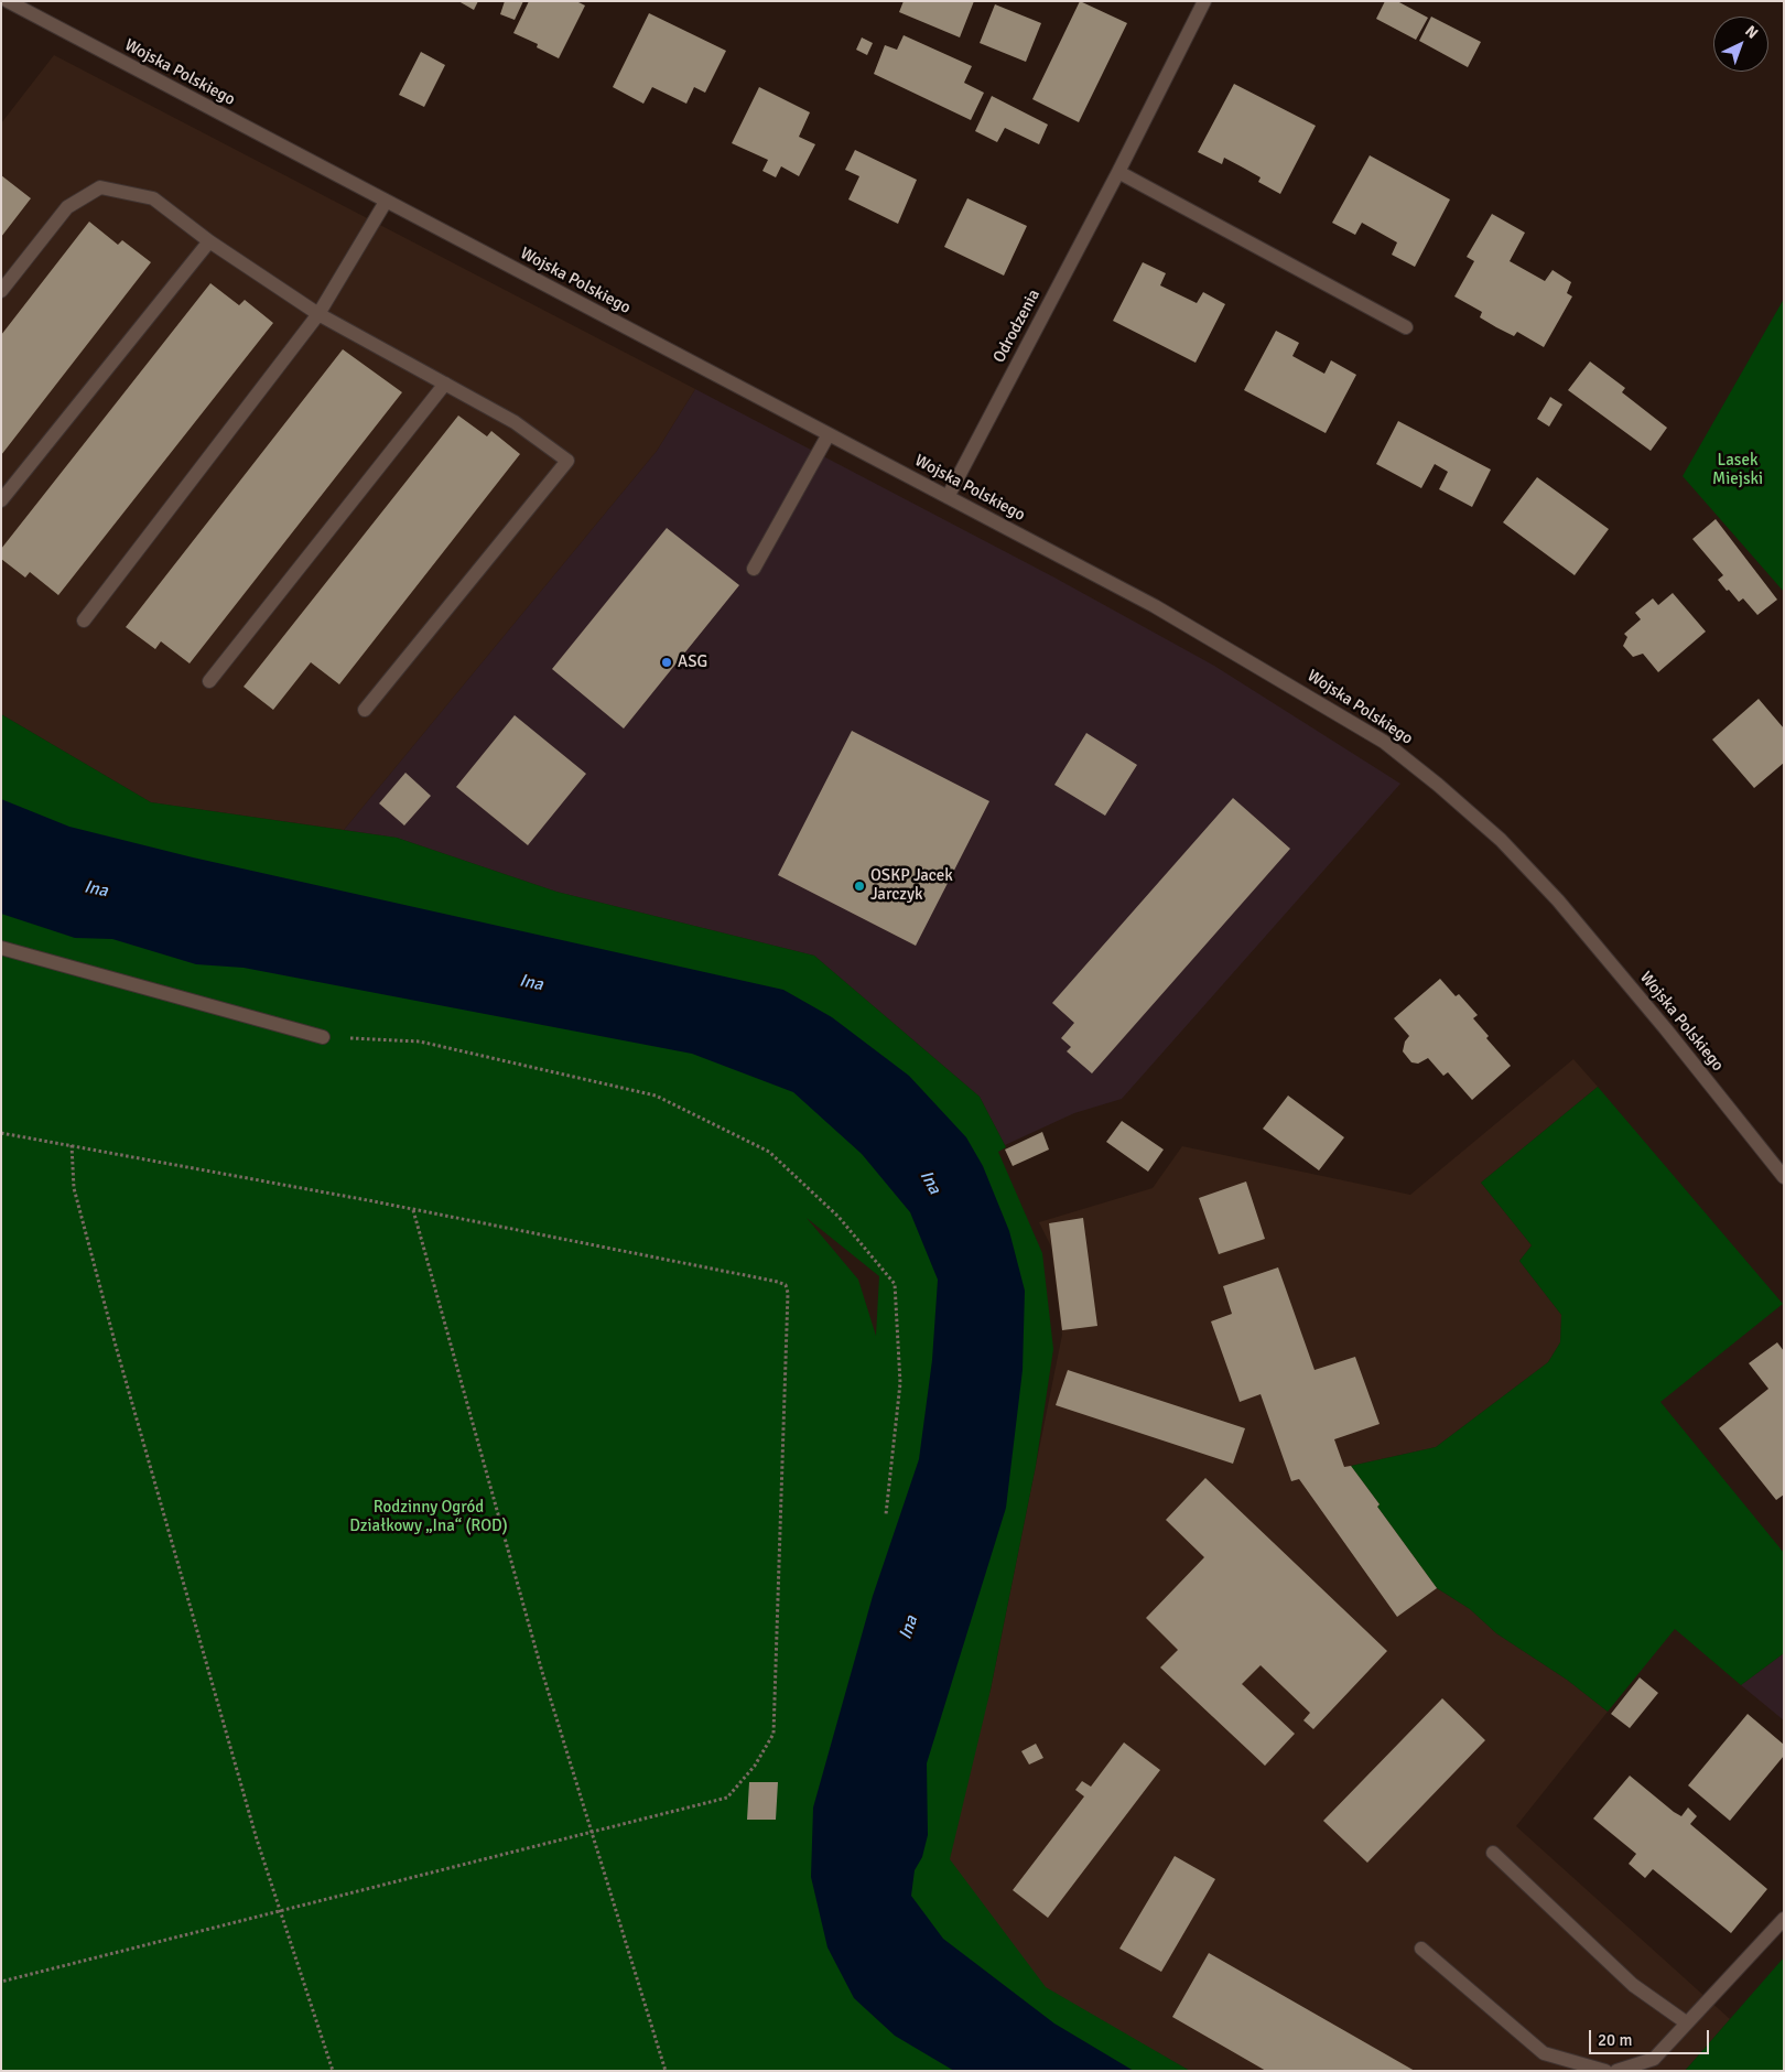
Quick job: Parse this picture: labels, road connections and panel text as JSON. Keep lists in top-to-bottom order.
{
  "streets": {
    "street": ["Wojska Polskiego", "Odrodzenia"]
  },
  "crossings": [
    ["Wojska Polskiego", "Odrodzenia"]
  ],
  "water": ["Ina"],
  "parks": ["Lasek Miejski", "Rodzinny Ogród Działkowy „Ina“ (ROD)"],
  "places": ["ASG", "OSKP Jacek Jarczyk"],
  "scale_bar": "20 m",
  "north": "top right"
}
